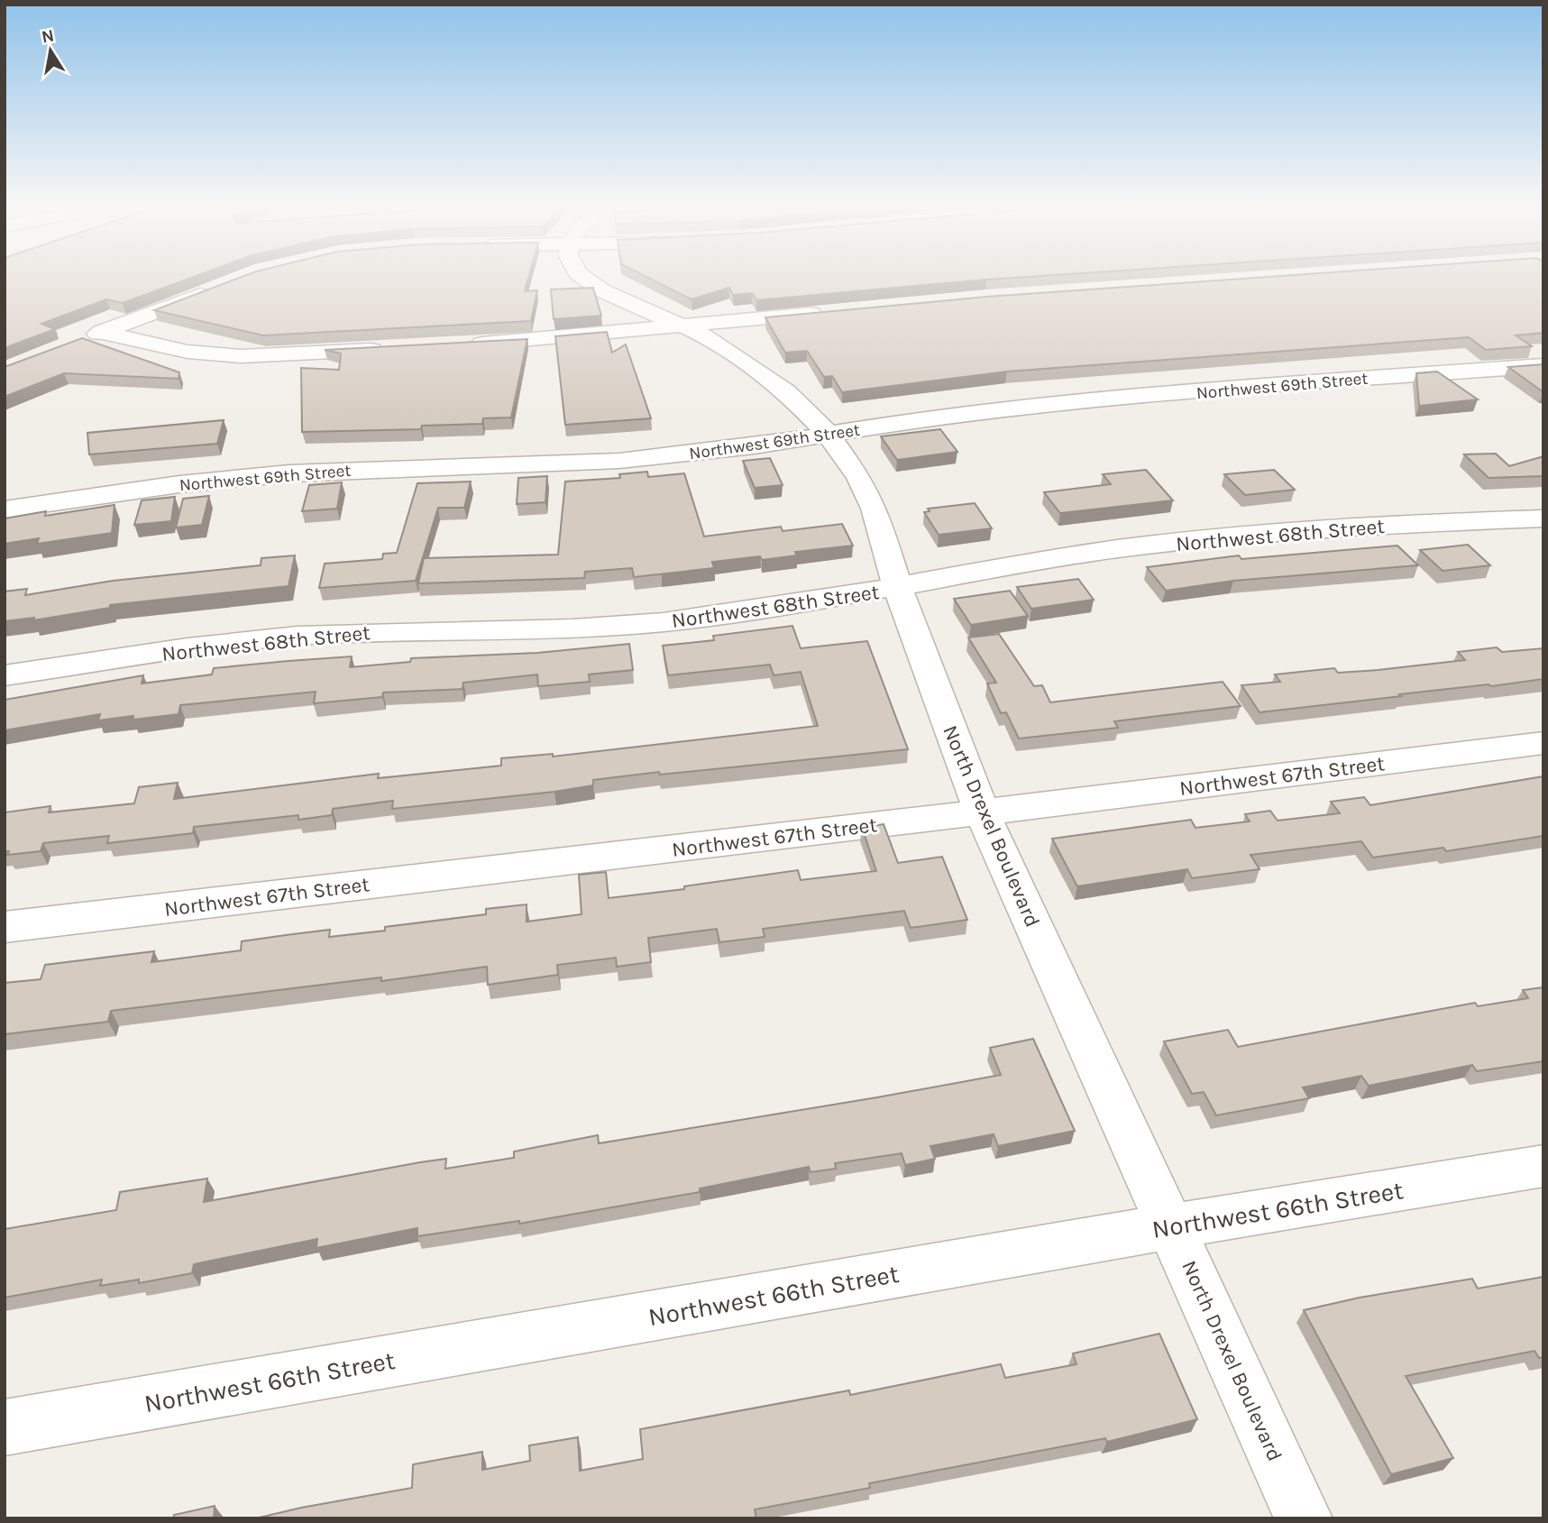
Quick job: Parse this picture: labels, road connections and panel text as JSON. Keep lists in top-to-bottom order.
{
  "streets": {
    "street": [
      "Northwest 69th Street",
      "Northwest 68th Street",
      "Northwest 67th Street",
      "North Drexel Boulevard",
      "Northwest 66th Street"
    ]
  },
  "crossings": [
    ["Northwest 69th Street", "North Drexel Boulevard"],
    ["Northwest 68th Street", "North Drexel Boulevard"],
    ["Northwest 67th Street", "North Drexel Boulevard"],
    ["North Drexel Boulevard", "Northwest 66th Street"]
  ],
  "north": "top"
}
